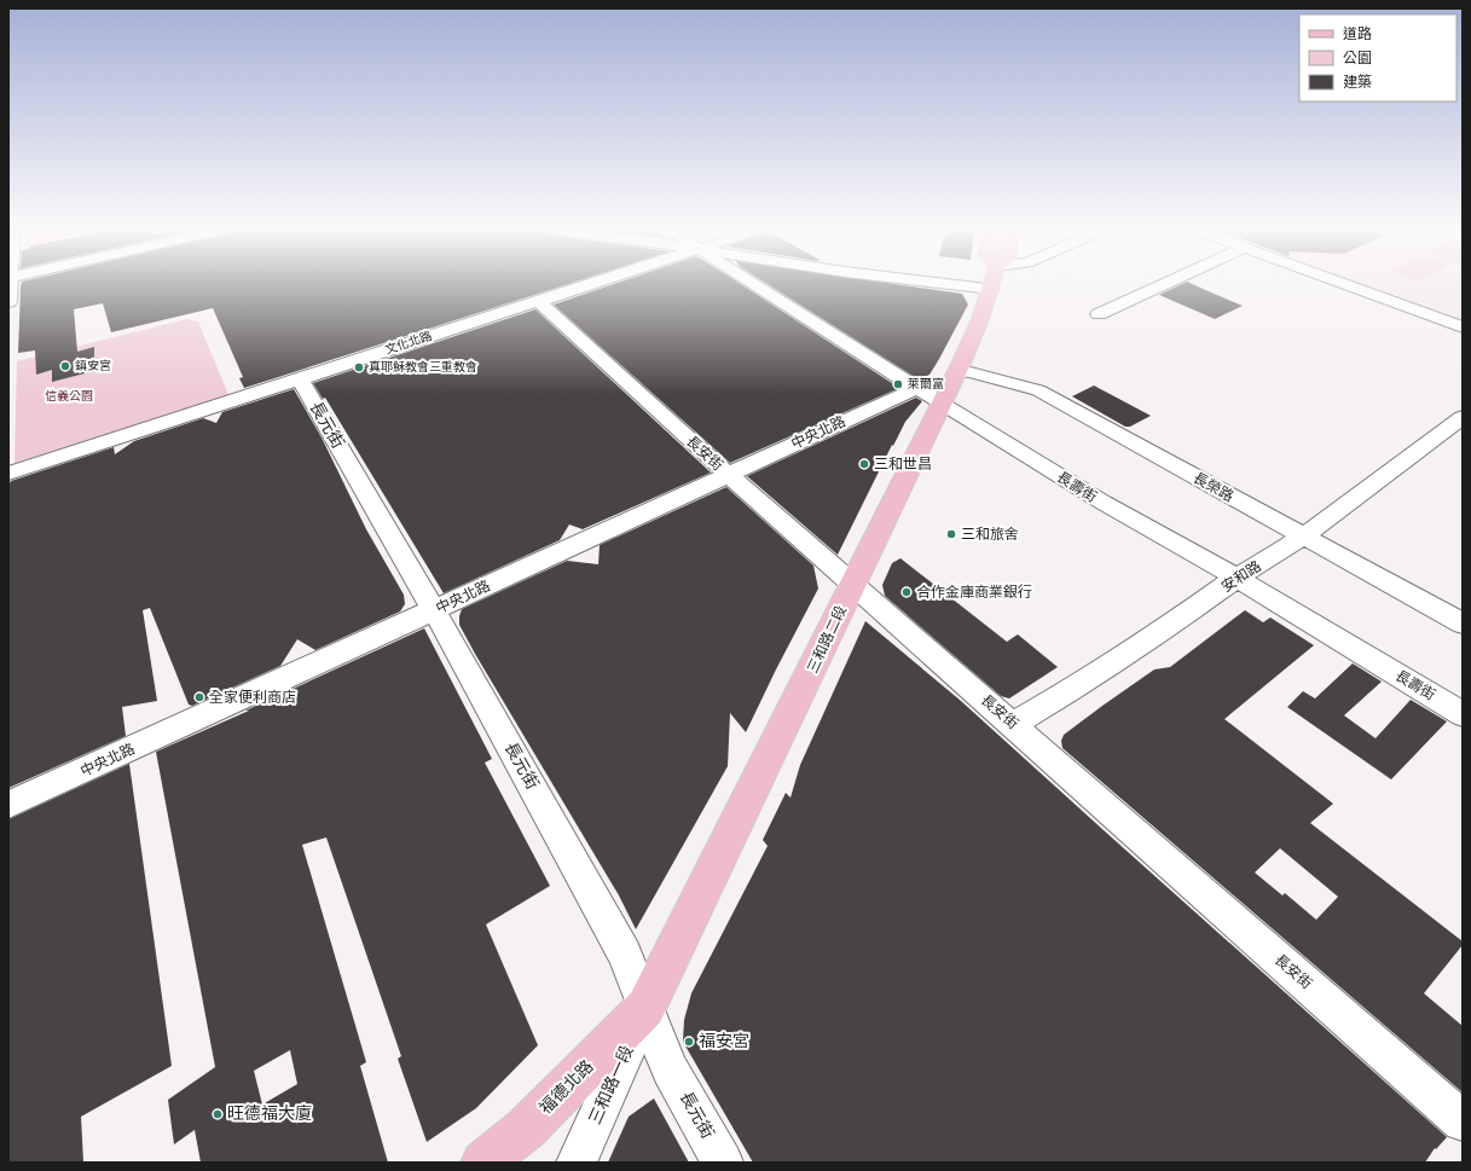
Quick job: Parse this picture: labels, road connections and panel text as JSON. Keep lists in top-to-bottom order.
{
  "streets": {
    "main road": ["三和路二段", "福德北路"],
    "street": [
      "文化北路",
      "長元街",
      "中央北路",
      "長安街",
      "長壽街",
      "長榮路",
      "安和路",
      "三和路一段"
    ]
  },
  "crossings": [
    ["文化北路", "長元街"],
    ["文化北路", "長安街"],
    ["長元街", "中央北路"],
    ["長元街", "三和路二段"],
    ["長元街", "三和路一段"],
    ["長元街", "福德北路"],
    ["中央北路", "長安街"],
    ["中央北路", "長壽街"],
    ["長安街", "安和路"],
    ["長安街", "三和路二段"],
    ["長壽街", "安和路"],
    ["長壽街", "三和路二段"],
    ["長榮路", "安和路"],
    ["長榮路", "三和路二段"],
    ["三和路二段", "三和路一段"],
    ["三和路二段", "福德北路"],
    ["三和路一段", "福德北路"]
  ],
  "parks": ["信義公園"],
  "places": [
    "鎮安宮",
    "真耶穌教會三重教會",
    "萊爾富",
    "三和世昌",
    "三和旅舍",
    "合作金庫商業銀行",
    "全家便利商店",
    "福安宮",
    "旺德福大廈"
  ],
  "legend": ["道路", "公園", "建築"]
}
